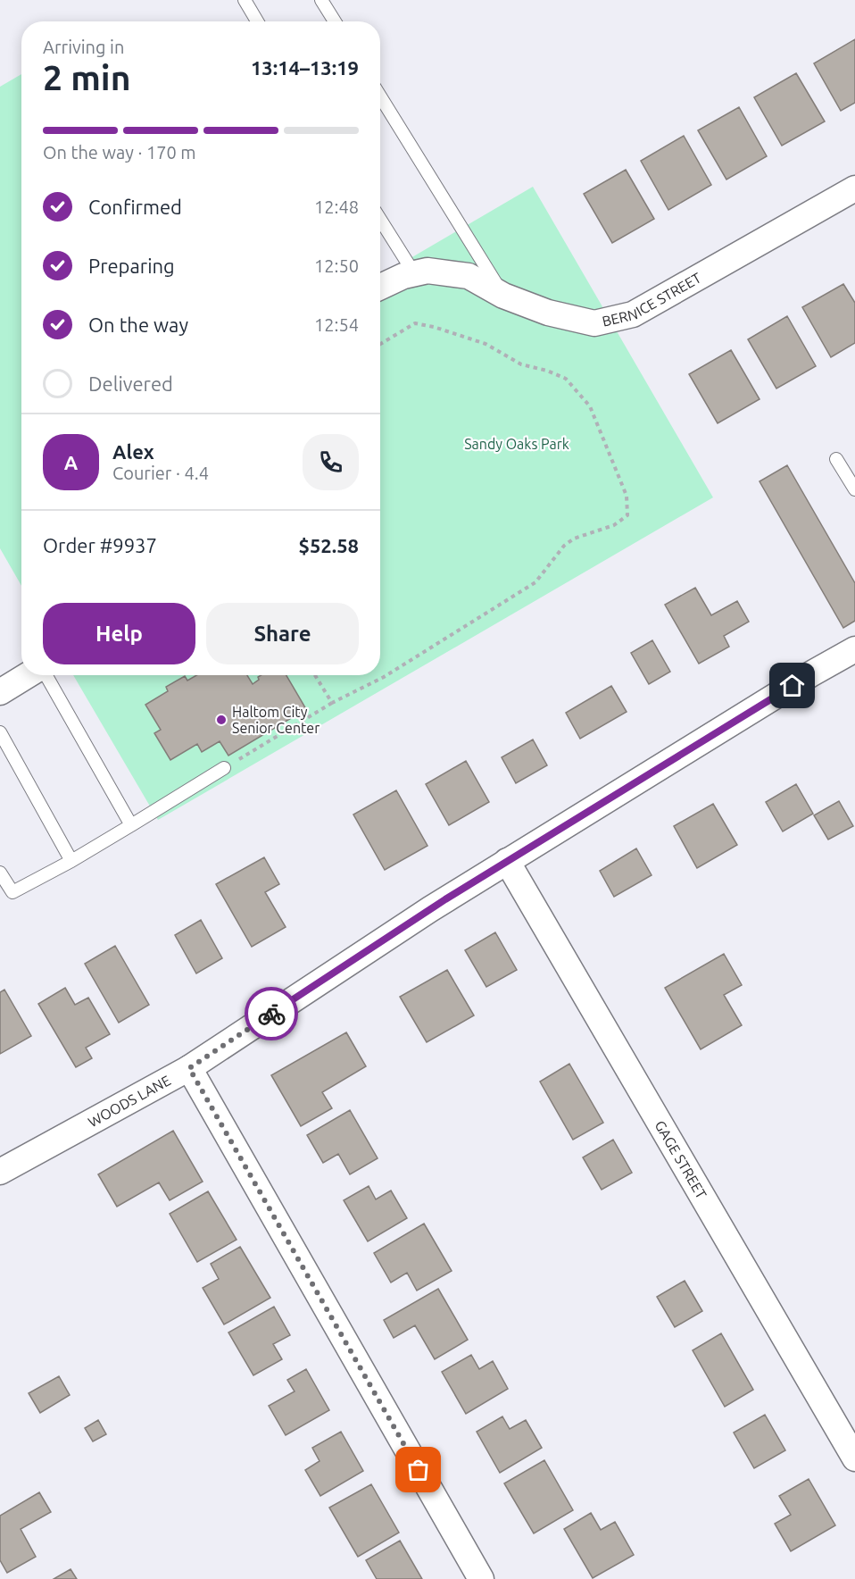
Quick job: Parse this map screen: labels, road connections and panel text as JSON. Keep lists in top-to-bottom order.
{
  "streets": {
    "street": ["BERNICE STREET", "WOODS LANE", "GAGE STREET"]
  },
  "crossings": [
    ["WOODS LANE", "GAGE STREET"]
  ],
  "parks": ["Sandy Oaks Park"],
  "places": ["Haltom City Senior Center"],
  "page": {
    "heading": ["2 min", "Arriving in", "13:14–13:19"],
    "panel": [
      "Alex",
      "Courier · 4.4",
      "Order #9937",
      "$52.58"
    ],
    "bar": "On the way · 170 m",
    "list": [
      ["Confirmed", "12:48"],
      ["Preparing", "12:50"],
      ["On the way", "12:54"],
      "Delivered"
    ],
    "round": "A",
    "buttons": ["Help", "Share"]
  }
}
